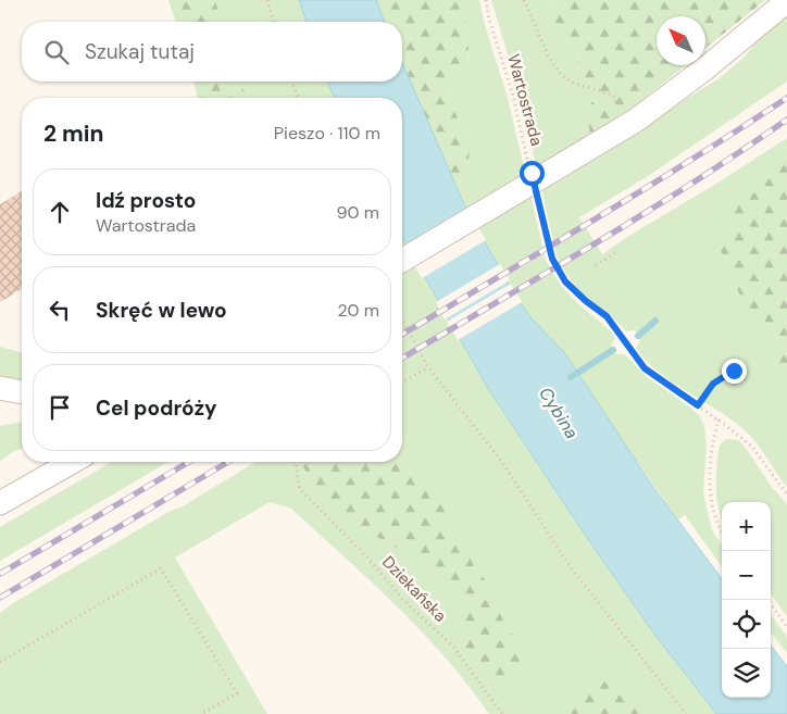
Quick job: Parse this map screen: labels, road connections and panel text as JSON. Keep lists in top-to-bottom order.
{
  "streets": {
    "path": ["Wartostrada", "Dziekańska"]
  },
  "water": ["Cybina"],
  "north": "top left",
  "page": {
    "search": "Szukaj tutaj",
    "heading": ["2 min", "Pieszo · 110 m"],
    "list": [
      ["Idź prosto", "Wartostrada", "90 m"],
      ["Skręć w lewo", "20 m"],
      "Cel podróży"
    ],
    "map_buttons": ["+", "−"]
  }
}
